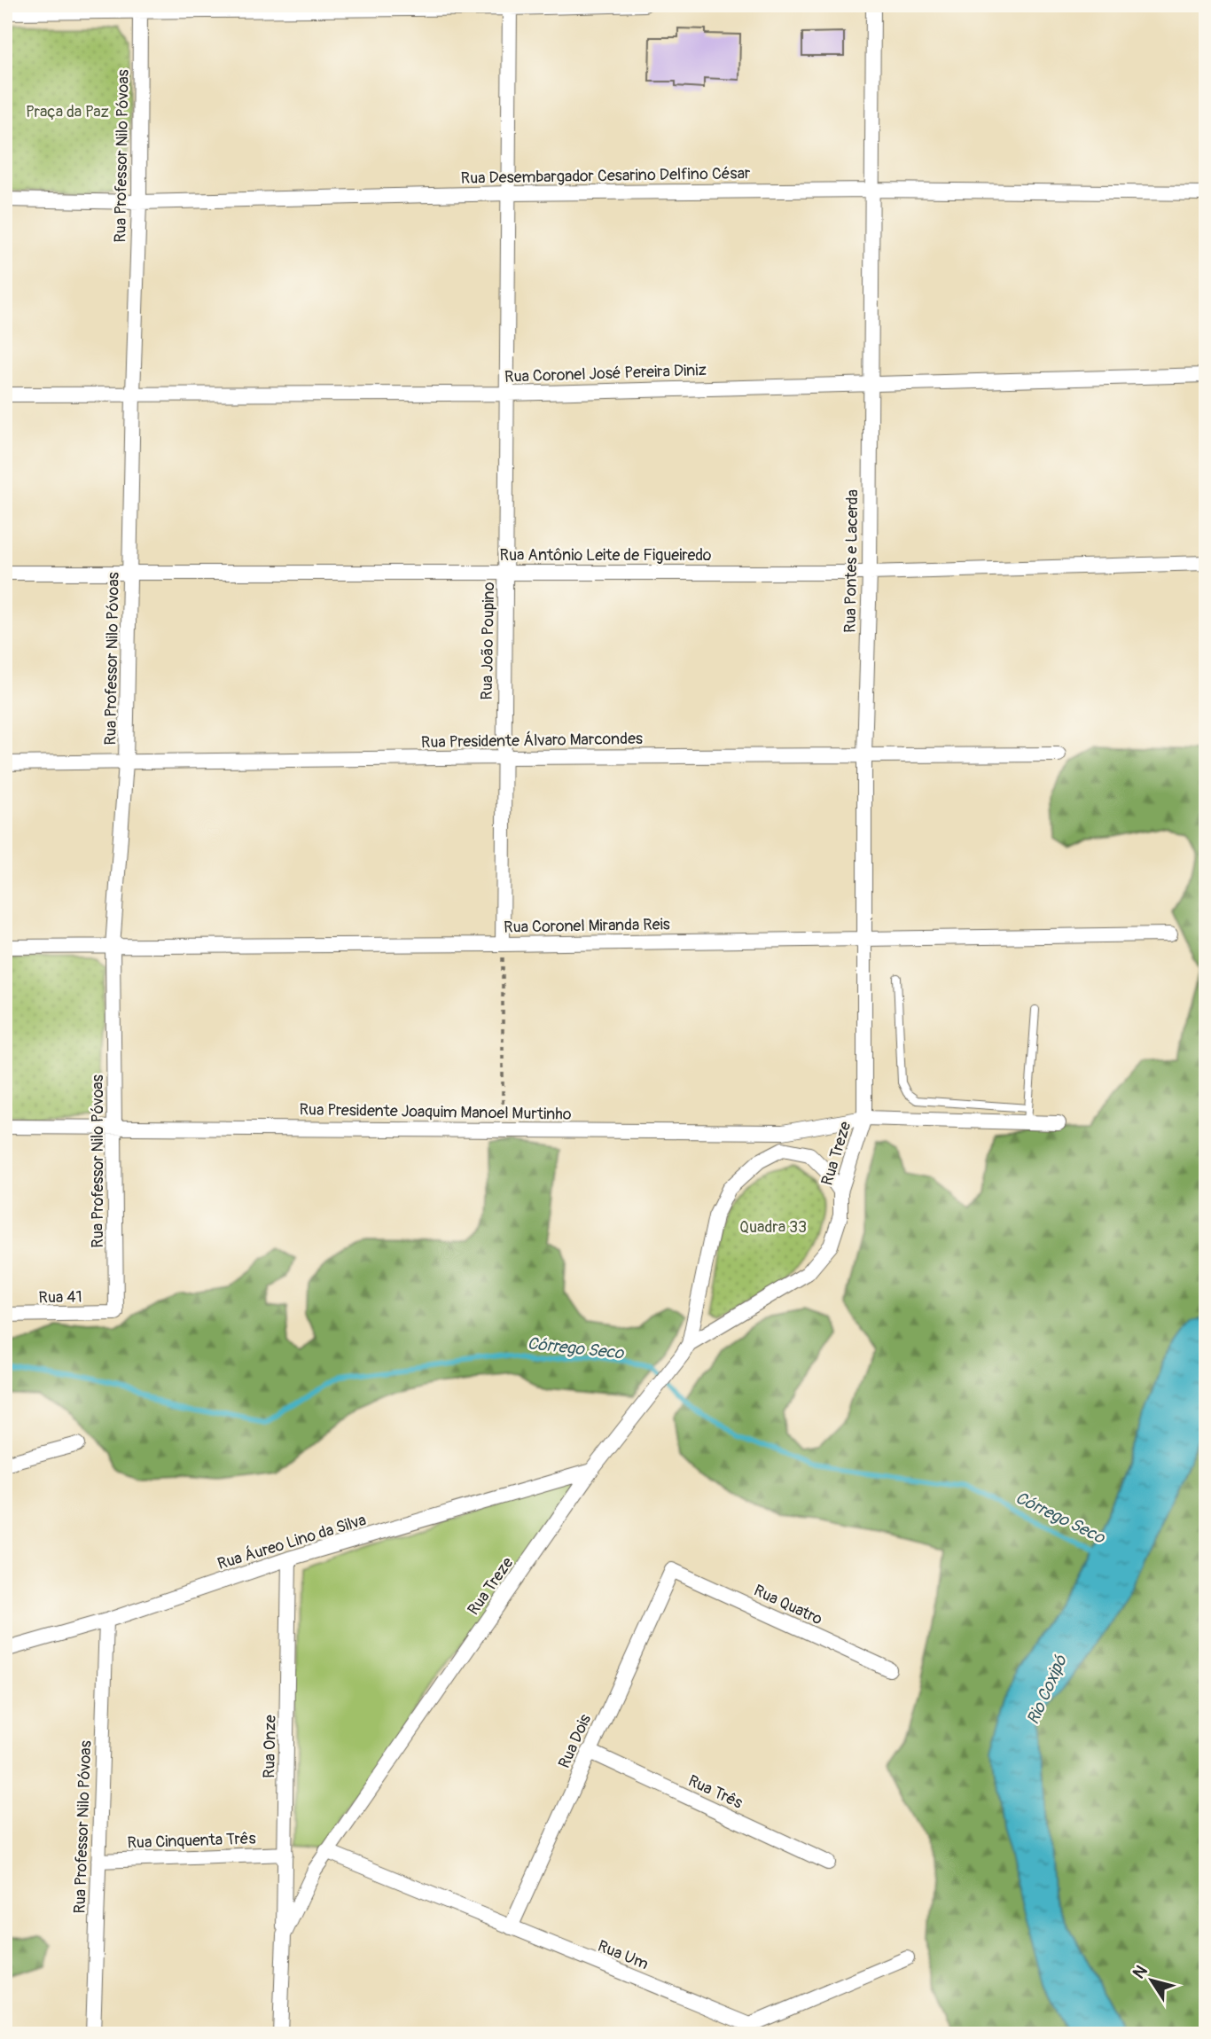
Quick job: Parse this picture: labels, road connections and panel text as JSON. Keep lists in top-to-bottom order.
{
  "streets": {
    "street": [
      "Rua Professor Nilo Póvoas",
      "Rua Desembargador Cesarino Delfino César",
      "Rua Coronel José Pereira Diniz",
      "Rua Antônio Leite de Figueiredo",
      "Rua Pontes e Lacerda",
      "Rua João Poupino",
      "Rua Presidente Álvaro Marcondes",
      "Rua Coronel Miranda Reis",
      "Rua Presidente Joaquim Manoel Murtinho",
      "Rua Treze",
      "Rua 41",
      "Rua Áureo Lino da Silva",
      "Rua Quatro",
      "Rua Dois",
      "Rua Onze",
      "Rua Três",
      "Rua Cinquenta Três",
      "Rua Um"
    ]
  },
  "crossings": [
    ["Rua Professor Nilo Póvoas", "Rua Desembargador Cesarino Delfino César"],
    ["Rua Professor Nilo Póvoas", "Rua Coronel José Pereira Diniz"],
    ["Rua Professor Nilo Póvoas", "Rua Antônio Leite de Figueiredo"],
    ["Rua Professor Nilo Póvoas", "Rua Presidente Álvaro Marcondes"],
    ["Rua Professor Nilo Póvoas", "Rua Coronel Miranda Reis"],
    ["Rua Professor Nilo Póvoas", "Rua Presidente Joaquim Manoel Murtinho"],
    ["Rua Professor Nilo Póvoas", "Rua 41"],
    ["Rua Professor Nilo Póvoas", "Rua Áureo Lino da Silva"],
    ["Rua Professor Nilo Póvoas", "Rua Cinquenta Três"],
    ["Rua Desembargador Cesarino Delfino César", "Rua Pontes e Lacerda"],
    ["Rua Desembargador Cesarino Delfino César", "Rua João Poupino"],
    ["Rua Coronel José Pereira Diniz", "Rua Pontes e Lacerda"],
    ["Rua Coronel José Pereira Diniz", "Rua João Poupino"],
    ["Rua Antônio Leite de Figueiredo", "Rua Pontes e Lacerda"],
    ["Rua Antônio Leite de Figueiredo", "Rua João Poupino"],
    ["Rua Pontes e Lacerda", "Rua Presidente Álvaro Marcondes"],
    ["Rua Pontes e Lacerda", "Rua Coronel Miranda Reis"],
    ["Rua Pontes e Lacerda", "Rua Presidente Joaquim Manoel Murtinho"],
    ["Rua Pontes e Lacerda", "Rua Treze"],
    ["Rua João Poupino", "Rua Presidente Álvaro Marcondes"],
    ["Rua João Poupino", "Rua Coronel Miranda Reis"],
    ["Rua Presidente Joaquim Manoel Murtinho", "Rua Treze"],
    ["Rua Treze", "Rua Áureo Lino da Silva"],
    ["Rua Treze", "Rua Onze"],
    ["Rua Treze", "Rua Um"],
    ["Rua Áureo Lino da Silva", "Rua Onze"],
    ["Rua Quatro", "Rua Dois"],
    ["Rua Dois", "Rua Três"],
    ["Rua Dois", "Rua Um"],
    ["Rua Onze", "Rua Cinquenta Três"]
  ],
  "water": ["Córrego Seco", "Rio Coxipó"],
  "parks": ["Praça da Paz", "Quadra 33"],
  "north": "top left"
}
